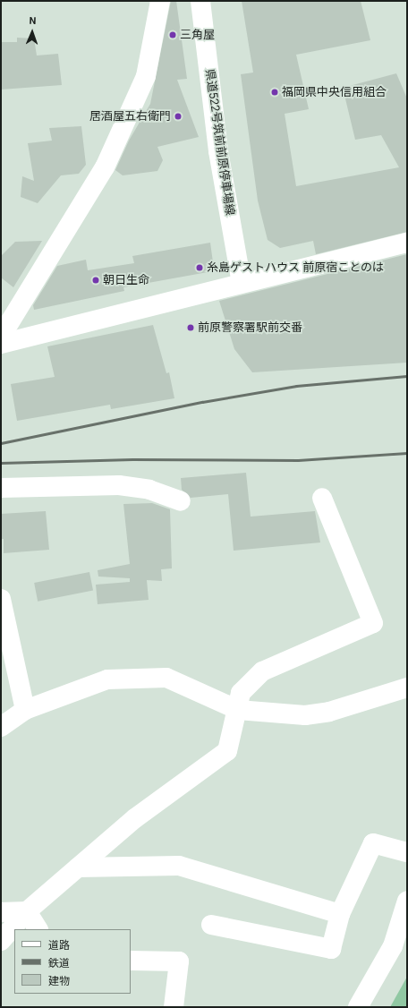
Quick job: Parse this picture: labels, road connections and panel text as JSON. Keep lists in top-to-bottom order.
{
  "streets": {
    "street": ["県道522号筑前前原停車場線"]
  },
  "places": [
    "三角屋",
    "福岡県中央信用組合",
    "居酒屋五右衛門",
    "糸島ゲストハウス 前原宿ことのは",
    "朝日生命",
    "前原警察署駅前交番"
  ],
  "legend": ["道路", "鉄道", "建物"],
  "north": "top"
}
